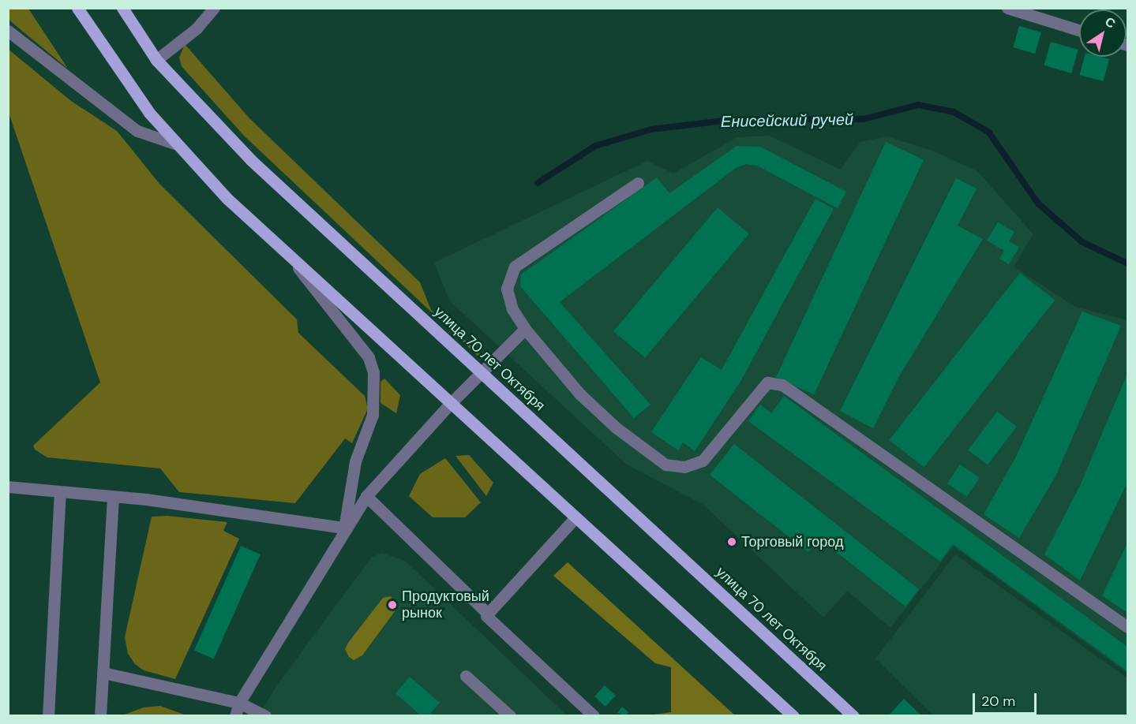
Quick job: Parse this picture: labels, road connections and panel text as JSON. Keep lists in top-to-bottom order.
{
  "streets": {
    "main road": ["улица 70 лет Октября"]
  },
  "water": ["Енисейский ручей"],
  "places": ["Торговый город", "Продуктовый рынок"],
  "scale_bar": "20 m",
  "north": "top right"
}
